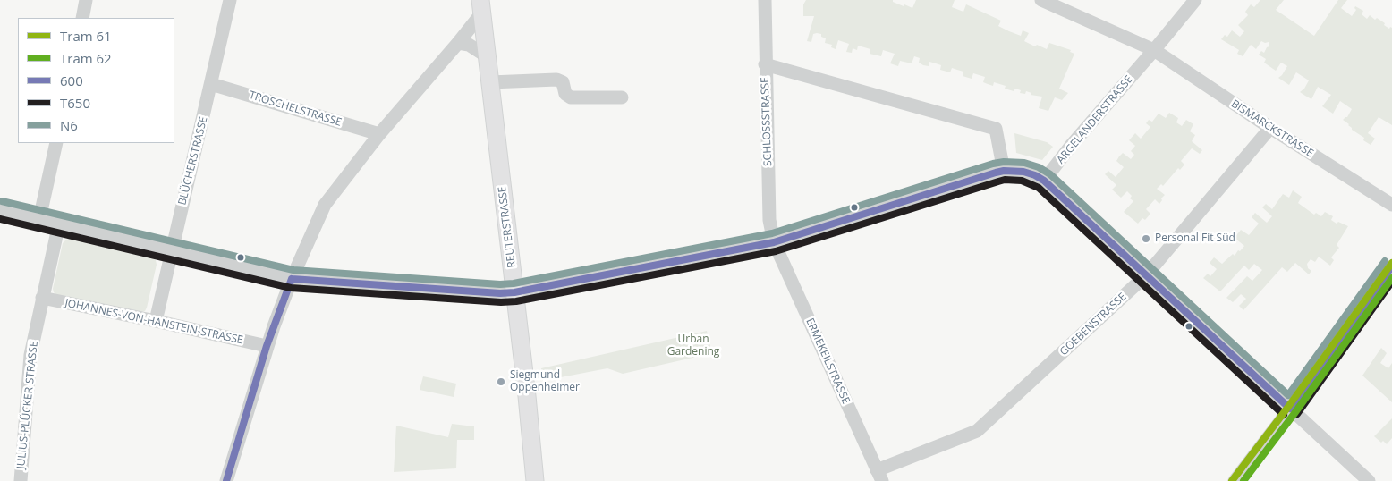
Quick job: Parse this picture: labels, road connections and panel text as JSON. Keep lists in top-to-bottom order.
{
  "streets": {
    "main road": ["REUTERSTRASSE"],
    "street": [
      "TROSCHELSTRASSE",
      "ARGELANDERSTRASSE",
      "SCHLOSSSTRASSE",
      "BISMARCKSTRASSE",
      "BLÜCHERSTRASSE",
      "JOHANNES-VON-HANSTEIN-STRASSE",
      "GOEBENSTRASSE",
      "ERMEKEILSTRASSE",
      "JULIUS-PLÜCKER-STRASSE"
    ]
  },
  "crossings": [
    ["TROSCHELSTRASSE", "BLÜCHERSTRASSE"],
    ["ARGELANDERSTRASSE", "BISMARCKSTRASSE"],
    ["SCHLOSSSTRASSE", "ERMEKEILSTRASSE"],
    ["BISMARCKSTRASSE", "GOEBENSTRASSE"],
    ["BLÜCHERSTRASSE", "JOHANNES-VON-HANSTEIN-STRASSE"],
    ["JOHANNES-VON-HANSTEIN-STRASSE", "JULIUS-PLÜCKER-STRASSE"],
    ["GOEBENSTRASSE", "ERMEKEILSTRASSE"]
  ],
  "parks": ["Urban Gardening"],
  "places": ["Personal Fit Süd", "Siegmund Oppenheimer"],
  "lines": [
    "transit line N6",
    "transit line 600",
    "transit line T650",
    "tram line 61",
    "tram line 62"
  ],
  "legend": [
    "Tram 61",
    "Tram 62",
    "600",
    "T650",
    "N6"
  ]
}
